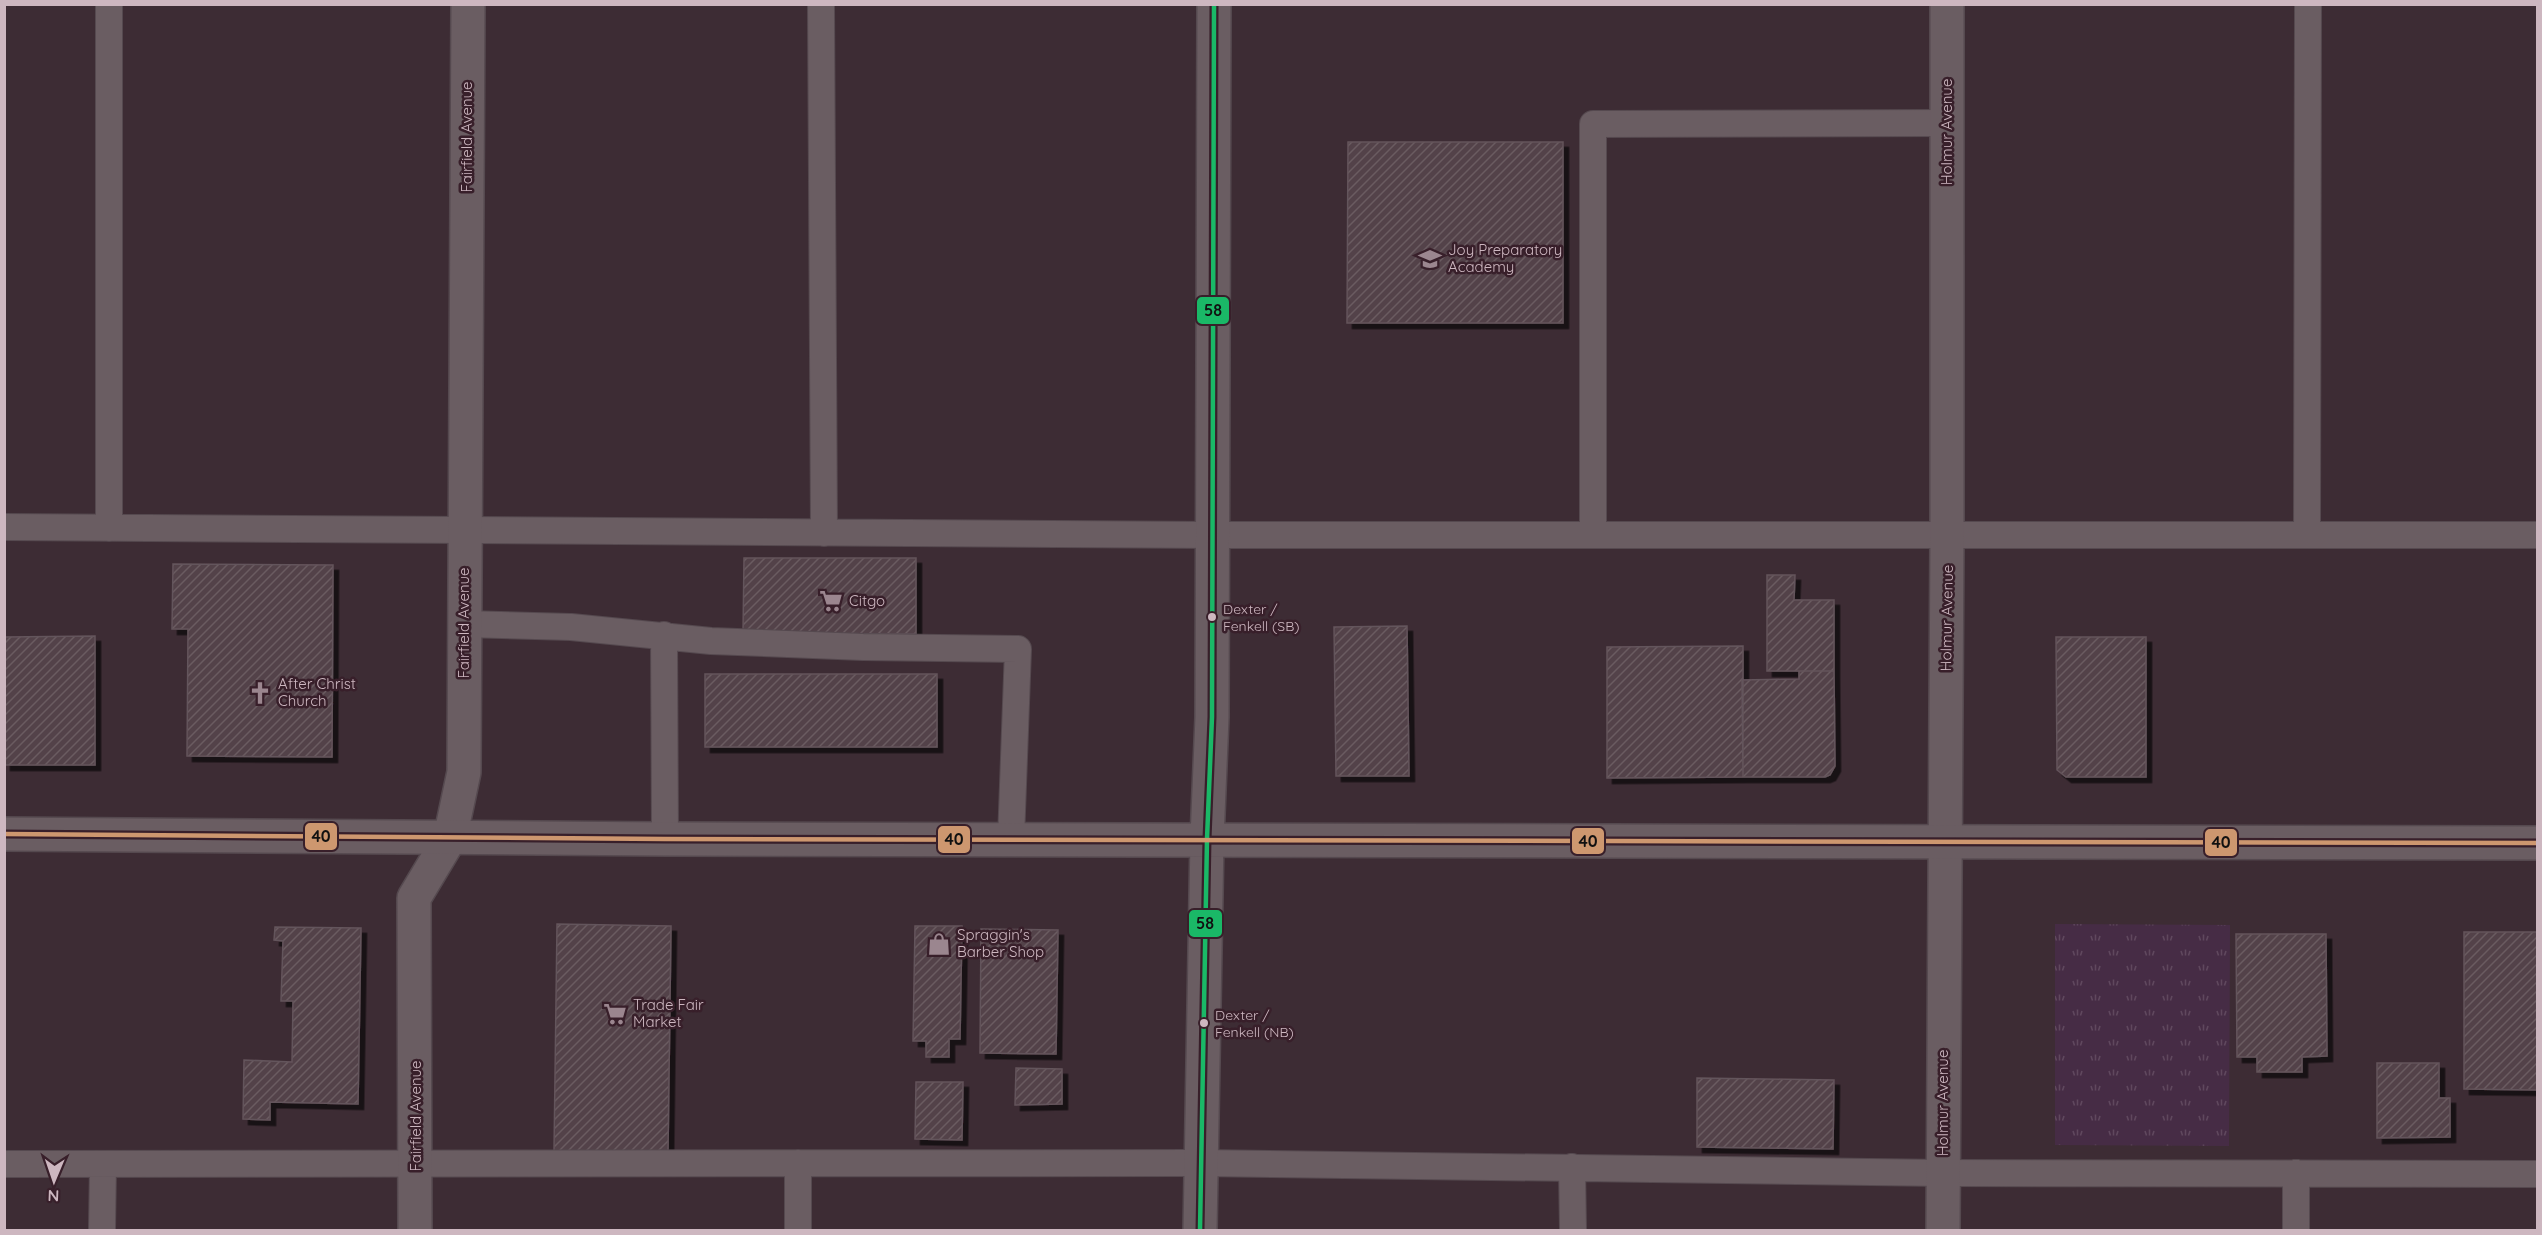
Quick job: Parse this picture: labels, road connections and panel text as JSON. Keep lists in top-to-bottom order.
{
  "streets": {
    "street": ["Holmur Avenue", "Fairfield Avenue"]
  },
  "places": {
    "school or university": ["Joy Preparatory Academy"],
    "supermarket": ["Citgo", "Trade Fair Market"],
    "other": ["Dexter / Fenkell (SB)", "Dexter / Fenkell (NB)"],
    "church": ["After Christ Church"],
    "shop": ["Spraggin's Barber Shop"]
  },
  "lines": ["transit line 58", "transit line 40"],
  "north": "bottom"
}
